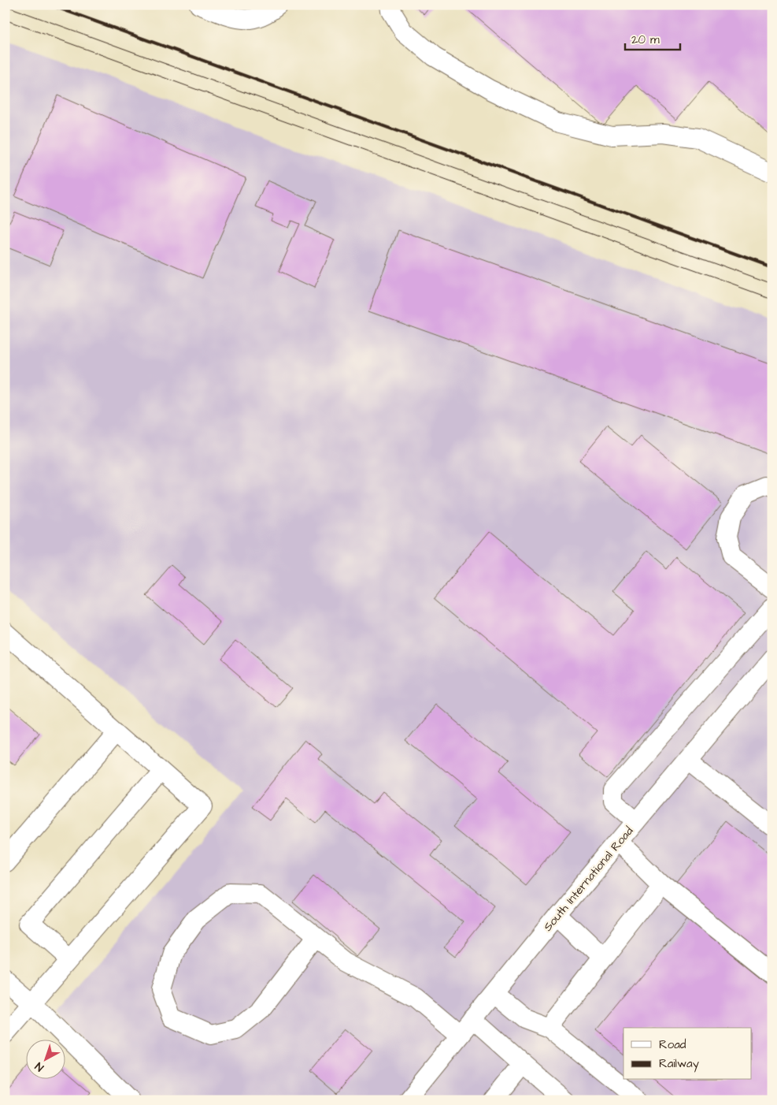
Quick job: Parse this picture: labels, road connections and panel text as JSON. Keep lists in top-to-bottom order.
{
  "streets": {
    "street": ["South International Road"]
  },
  "legend": ["Road", "Railway"],
  "scale_bar": "20 m",
  "north": "bottom left"
}
